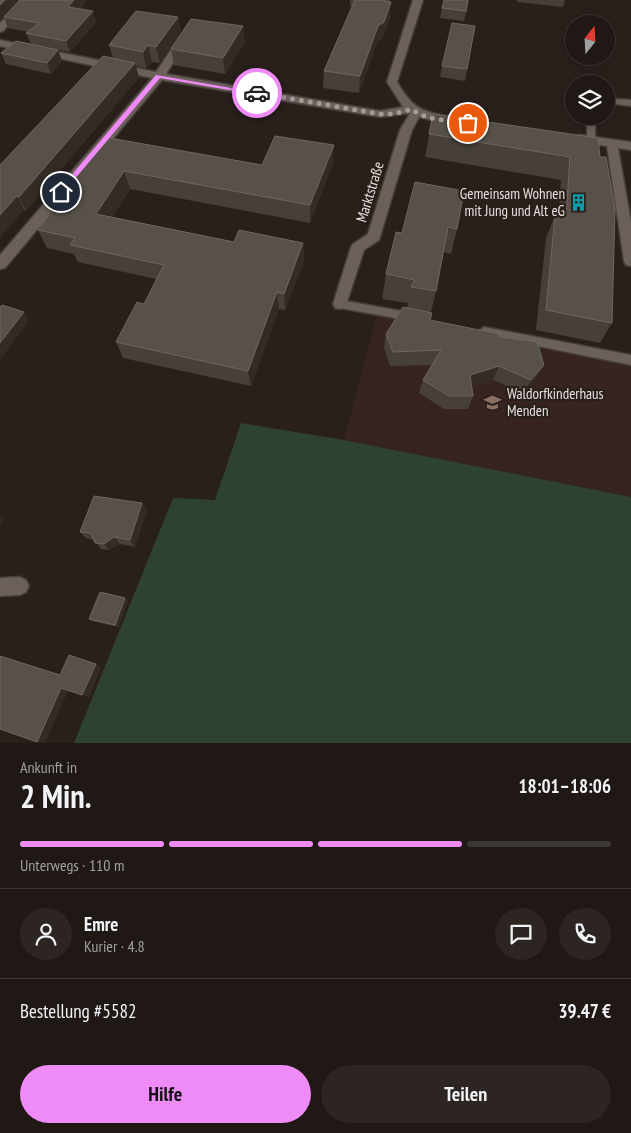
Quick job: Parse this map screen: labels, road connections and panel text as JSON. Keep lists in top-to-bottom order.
{
  "streets": {
    "street": ["Marktstraße"]
  },
  "places": {
    "building": ["Gemeinsam Wohnen mit Jung und Alt eG"],
    "school or university": ["Waldorfkinderhaus Menden"]
  },
  "north": "top",
  "page": {
    "heading": ["2 Min.", "Ankunft in", "18:01–18:06"],
    "panel": [
      "Emre",
      "Kurier · 4.8",
      "Bestellung #5582",
      "39.47 €"
    ],
    "bar": "Unterwegs · 110 m",
    "buttons": ["Hilfe", "Teilen"]
  }
}
